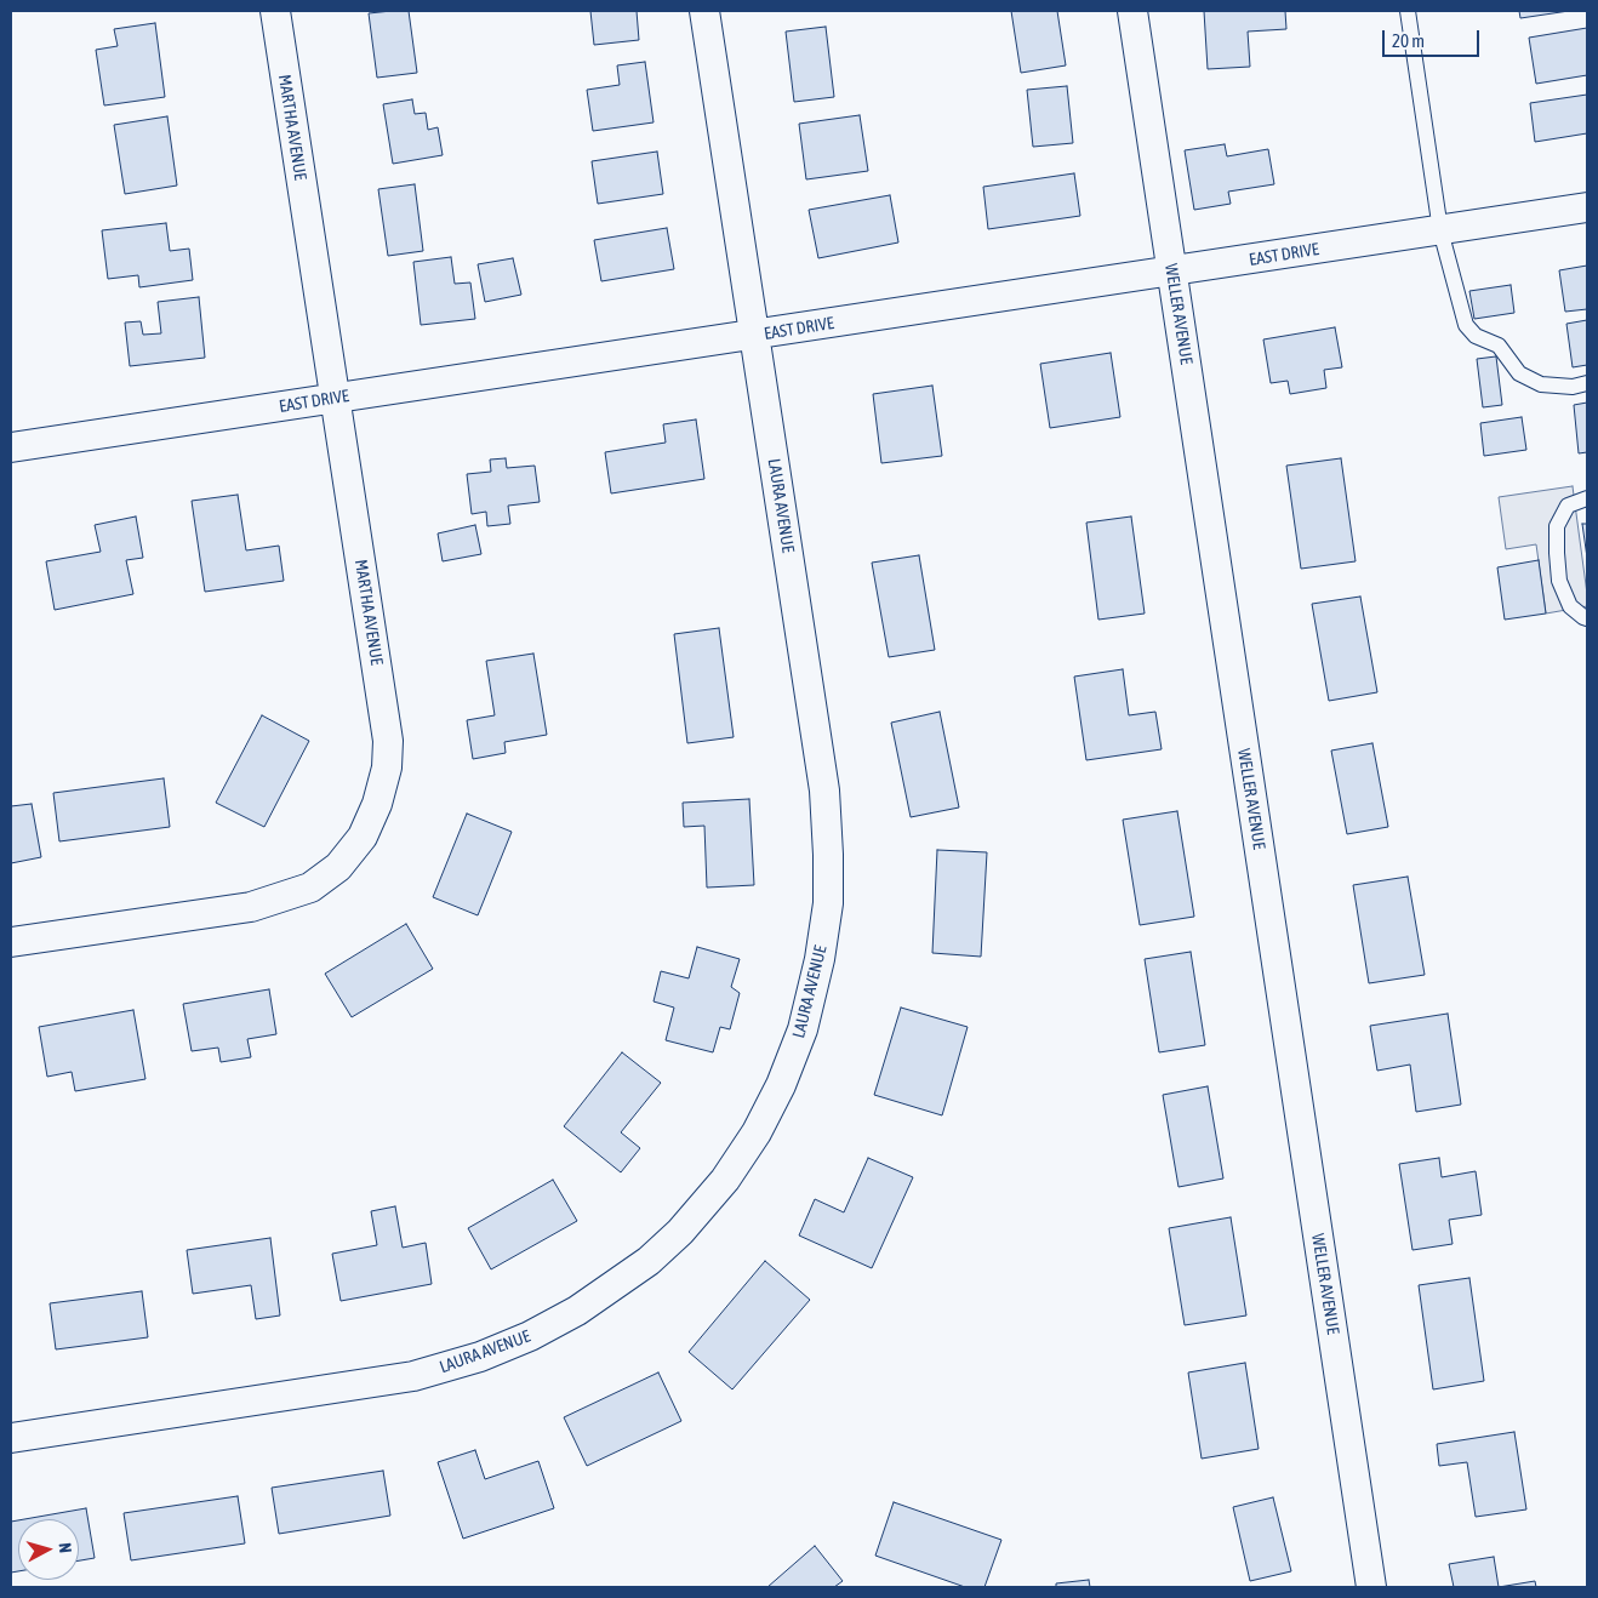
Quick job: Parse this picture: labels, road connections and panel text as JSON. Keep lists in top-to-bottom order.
{
  "streets": {
    "street": [
      "MARTHA AVENUE",
      "EAST DRIVE",
      "WELLER AVENUE",
      "LAURA AVENUE"
    ]
  },
  "crossings": [
    ["MARTHA AVENUE", "EAST DRIVE"],
    ["EAST DRIVE", "WELLER AVENUE"],
    ["EAST DRIVE", "LAURA AVENUE"]
  ],
  "scale_bar": "20 m",
  "north": "right"
}
